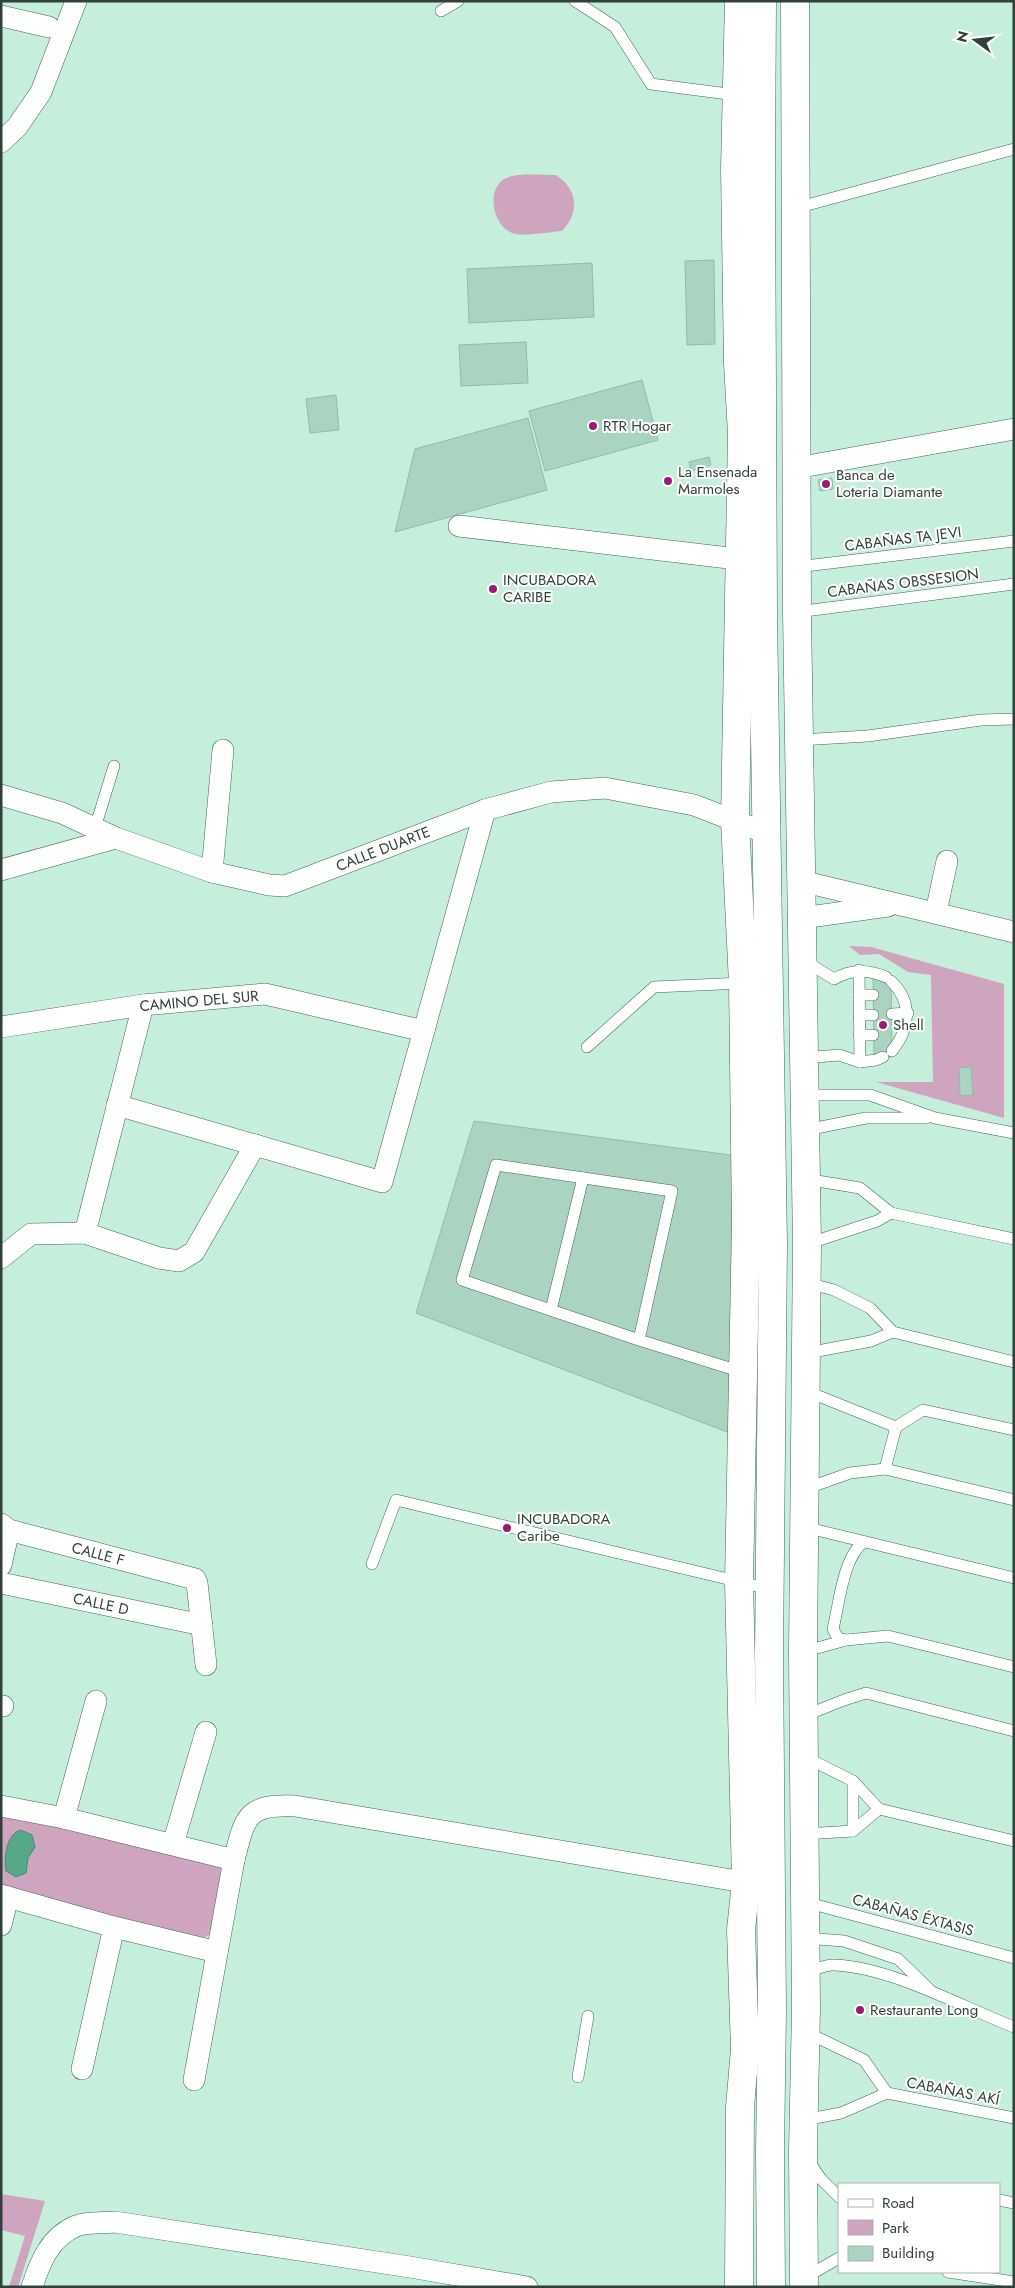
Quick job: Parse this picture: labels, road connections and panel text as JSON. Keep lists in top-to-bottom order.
{
  "streets": {
    "street": [
      "CALLE DUARTE",
      "CAMINO DEL SUR",
      "CALLE F",
      "CALLE D"
    ],
    "lane": [
      "CABAÑAS TA JEVI",
      "CABAÑAS OBSSESION",
      "CABAÑAS ÉXTASIS",
      "CABAÑAS AKÍ"
    ]
  },
  "crossings": [
    ["CALLE F", "CALLE D"]
  ],
  "places": [
    "RTR Hogar",
    "La Ensenada Marmoles",
    "Banca de Loteria Diamante",
    "INCUBADORA CARIBE",
    "Shell",
    "INCUBADORA Caribe",
    "Restaurante Long"
  ],
  "legend": ["Road", "Park", "Building"],
  "north": "left"
}
